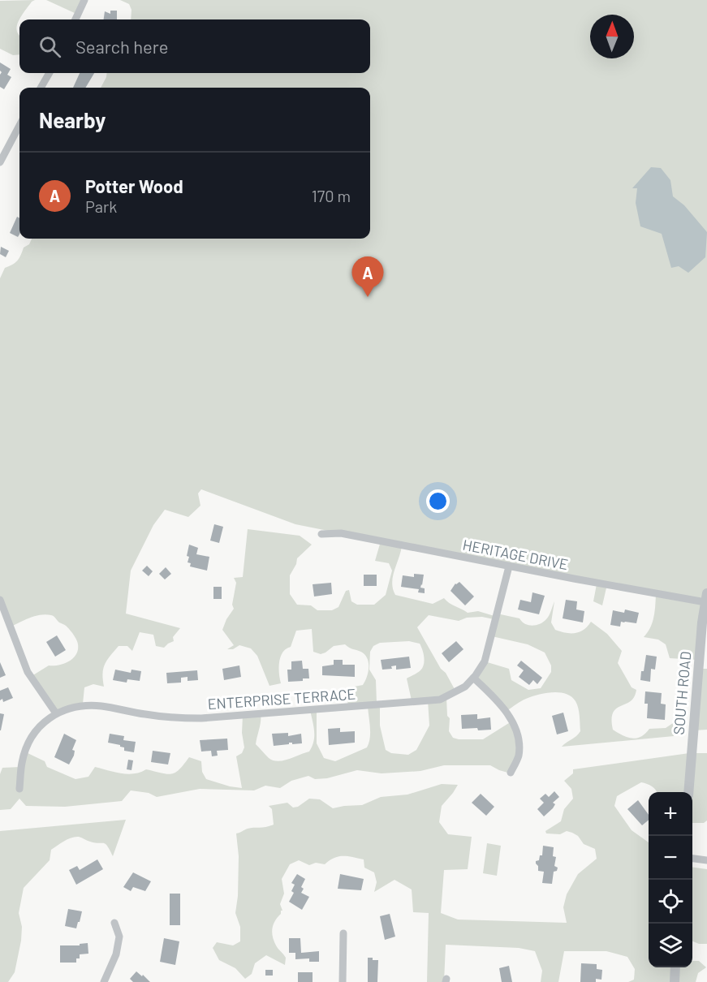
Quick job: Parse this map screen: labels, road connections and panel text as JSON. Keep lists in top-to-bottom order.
{
  "streets": {
    "street": ["HERITAGE DRIVE", "SOUTH ROAD", "ENTERPRISE TERRACE"]
  },
  "crossings": [
    ["HERITAGE DRIVE", "SOUTH ROAD"],
    ["HERITAGE DRIVE", "ENTERPRISE TERRACE"]
  ],
  "north": "top",
  "page": {
    "search": "Search here",
    "heading": "Nearby",
    "list": [
      {
        "mark": "A",
        "name": "Potter Wood",
        "note": "Park",
        "value": "170 m"
      }
    ],
    "pins": "A",
    "map_buttons": ["+", "−"]
  }
}
